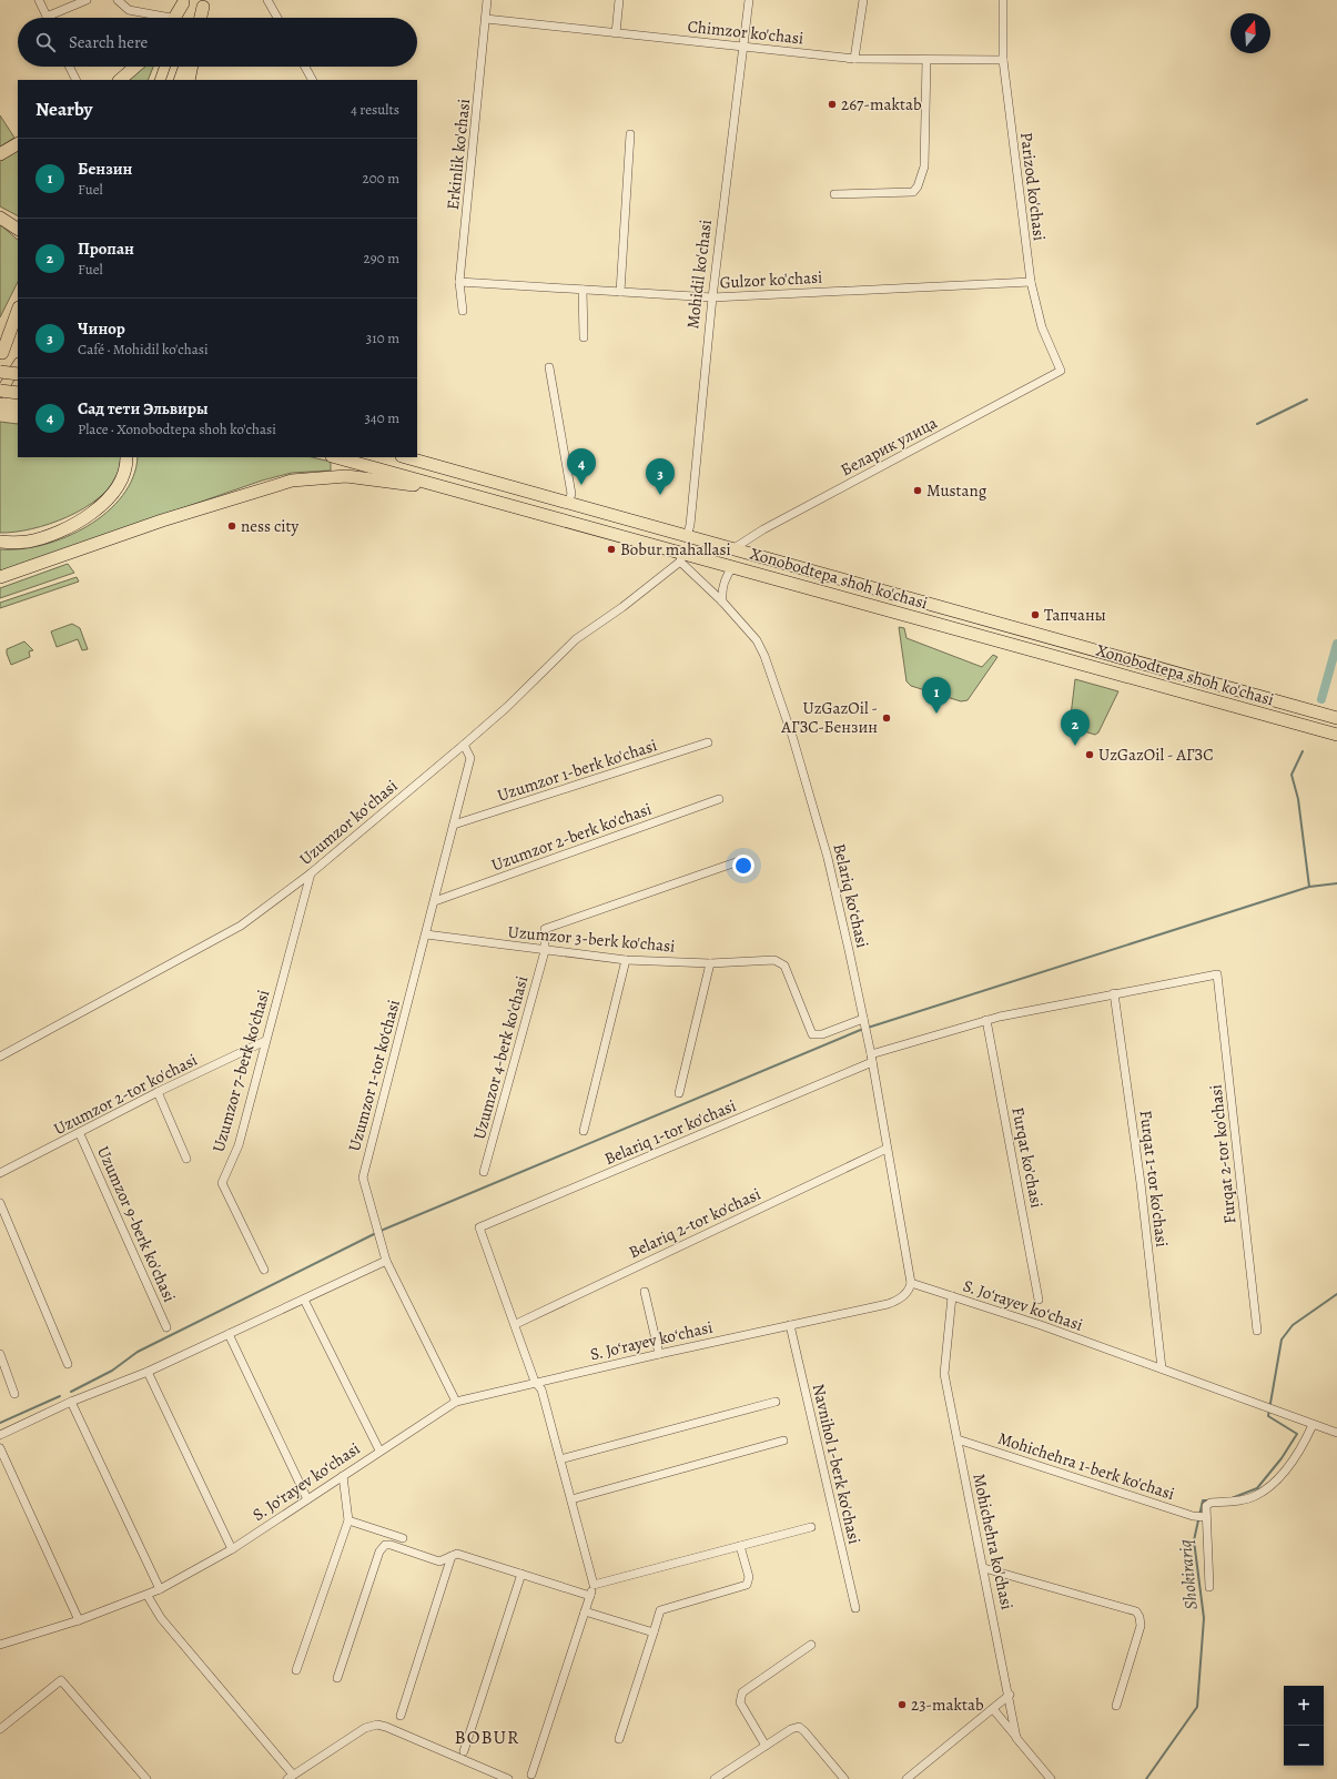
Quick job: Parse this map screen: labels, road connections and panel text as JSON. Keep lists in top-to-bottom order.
{
  "streets": {
    "highway": ["Mohidil ko'chasi", "Xonobodtepa shoh ko'chasi"],
    "street": [
      "Chimzor ko'chasi",
      "Erkinlik ko'chasi",
      "Parizod ko'chasi",
      "Gulzor ko'chasi",
      "Беларик улица",
      "Uzumzor 1-berk ko'chasi",
      "Uzumzor koʻchasi",
      "Uzumzor 2-berk ko'chasi",
      "Belariq koʻchasi",
      "Uzumzor 3-berk ko'chasi",
      "Uzumzor 4-berk ko'chasi",
      "Uzumzor 7-berk ko'chasi",
      "Uzumzor 1-tor ko‘chasi",
      "Uzumzor 2-tor ko'chasi",
      "Belariq 1-tor ko'chasi",
      "Furqat 2-tor ko'chasi",
      "Furqat ko'chasi",
      "Furqat 1-tor ko'chasi",
      "Belariq 2-tor ko'chasi",
      "Uzumzor 9-berk ko'chasi",
      "S. Joʻrayev koʻchasi",
      "Navnihol 1-berk ko'chasi",
      "Mohichehra 1-berk ko'chasi",
      "Mohichehra ko'chasi"
    ]
  },
  "crossings": [
    ["Chimzor ko'chasi", "Erkinlik ko'chasi"],
    ["Chimzor ko'chasi", "Parizod ko'chasi"],
    ["Chimzor ko'chasi", "Mohidil ko'chasi"],
    ["Erkinlik ko'chasi", "Gulzor ko'chasi"],
    ["Parizod ko'chasi", "Gulzor ko'chasi"],
    ["Parizod ko'chasi", "Беларик улица"],
    ["Mohidil ko'chasi", "Gulzor ko'chasi"],
    ["Mohidil ko'chasi", "Xonobodtepa shoh ko'chasi"],
    ["Mohidil ko'chasi", "Uzumzor koʻchasi"],
    ["Mohidil ko'chasi", "Belariq koʻchasi"],
    ["Беларик улица", "Xonobodtepa shoh ko'chasi"],
    ["Xonobodtepa shoh ko'chasi", "Uzumzor koʻchasi"],
    ["Xonobodtepa shoh ko'chasi", "Belariq koʻchasi"],
    ["Uzumzor 1-berk ko'chasi", "Uzumzor 1-tor ko‘chasi"],
    ["Uzumzor koʻchasi", "Belariq koʻchasi"],
    ["Uzumzor koʻchasi", "Uzumzor 7-berk ko'chasi"],
    ["Uzumzor koʻchasi", "Uzumzor 1-tor ko‘chasi"],
    ["Uzumzor 2-berk ko'chasi", "Uzumzor 1-tor ko‘chasi"],
    ["Belariq koʻchasi", "Uzumzor 3-berk ko'chasi"],
    ["Belariq koʻchasi", "Belariq 1-tor ko'chasi"],
    ["Belariq koʻchasi", "Belariq 2-tor ko'chasi"],
    ["Belariq koʻchasi", "S. Joʻrayev koʻchasi"],
    ["Uzumzor 3-berk ko'chasi", "Uzumzor 4-berk ko'chasi"],
    ["Uzumzor 3-berk ko'chasi", "Uzumzor 1-tor ko‘chasi"],
    ["Uzumzor 7-berk ko'chasi", "Uzumzor 2-tor ko'chasi"],
    ["Uzumzor 1-tor ko‘chasi", "S. Joʻrayev koʻchasi"],
    ["Uzumzor 2-tor ko'chasi", "Uzumzor 9-berk ko'chasi"],
    ["Belariq 1-tor ko'chasi", "Furqat 2-tor ko'chasi"],
    ["Belariq 1-tor ko'chasi", "Furqat ko'chasi"],
    ["Belariq 1-tor ko'chasi", "Furqat 1-tor ko'chasi"],
    ["Belariq 1-tor ko'chasi", "Belariq 2-tor ko'chasi"],
    ["Furqat 1-tor ko'chasi", "S. Joʻrayev koʻchasi"],
    ["S. Joʻrayev koʻchasi", "Navnihol 1-berk ko'chasi"],
    ["S. Joʻrayev koʻchasi", "Mohichehra ko'chasi"],
    ["Mohichehra 1-berk ko'chasi", "Mohichehra ko'chasi"]
  ],
  "districts": ["BOBUR"],
  "water": ["Shokirariq"],
  "places": [
    "267-maktab",
    "Mustang",
    "ness city",
    "Bobur mahallasi",
    "Тапчаны",
    "UzGazOil - АГЗС-Бензин",
    "UzGazOil - АГЗС",
    "23-maktab"
  ],
  "north": "top",
  "page": {
    "search": "Search here",
    "heading": ["Nearby", "4 results"],
    "list": [
      {
        "mark": "1",
        "name": "Бензин",
        "note": "Fuel",
        "value": "200 m"
      },
      {
        "mark": "2",
        "name": "Пропан",
        "note": "Fuel",
        "value": "290 m"
      },
      {
        "mark": "3",
        "name": "Чинор",
        "note": "Café · Mohidil ko'chasi",
        "value": "310 m"
      },
      {
        "mark": "4",
        "name": "Сад тети Эльвиры",
        "note": "Place · Xonobodtepa shoh ko'chasi",
        "value": "340 m"
      }
    ],
    "pins": [
      "4",
      "3",
      "1",
      "2"
    ],
    "map_buttons": ["+", "−"]
  }
}
